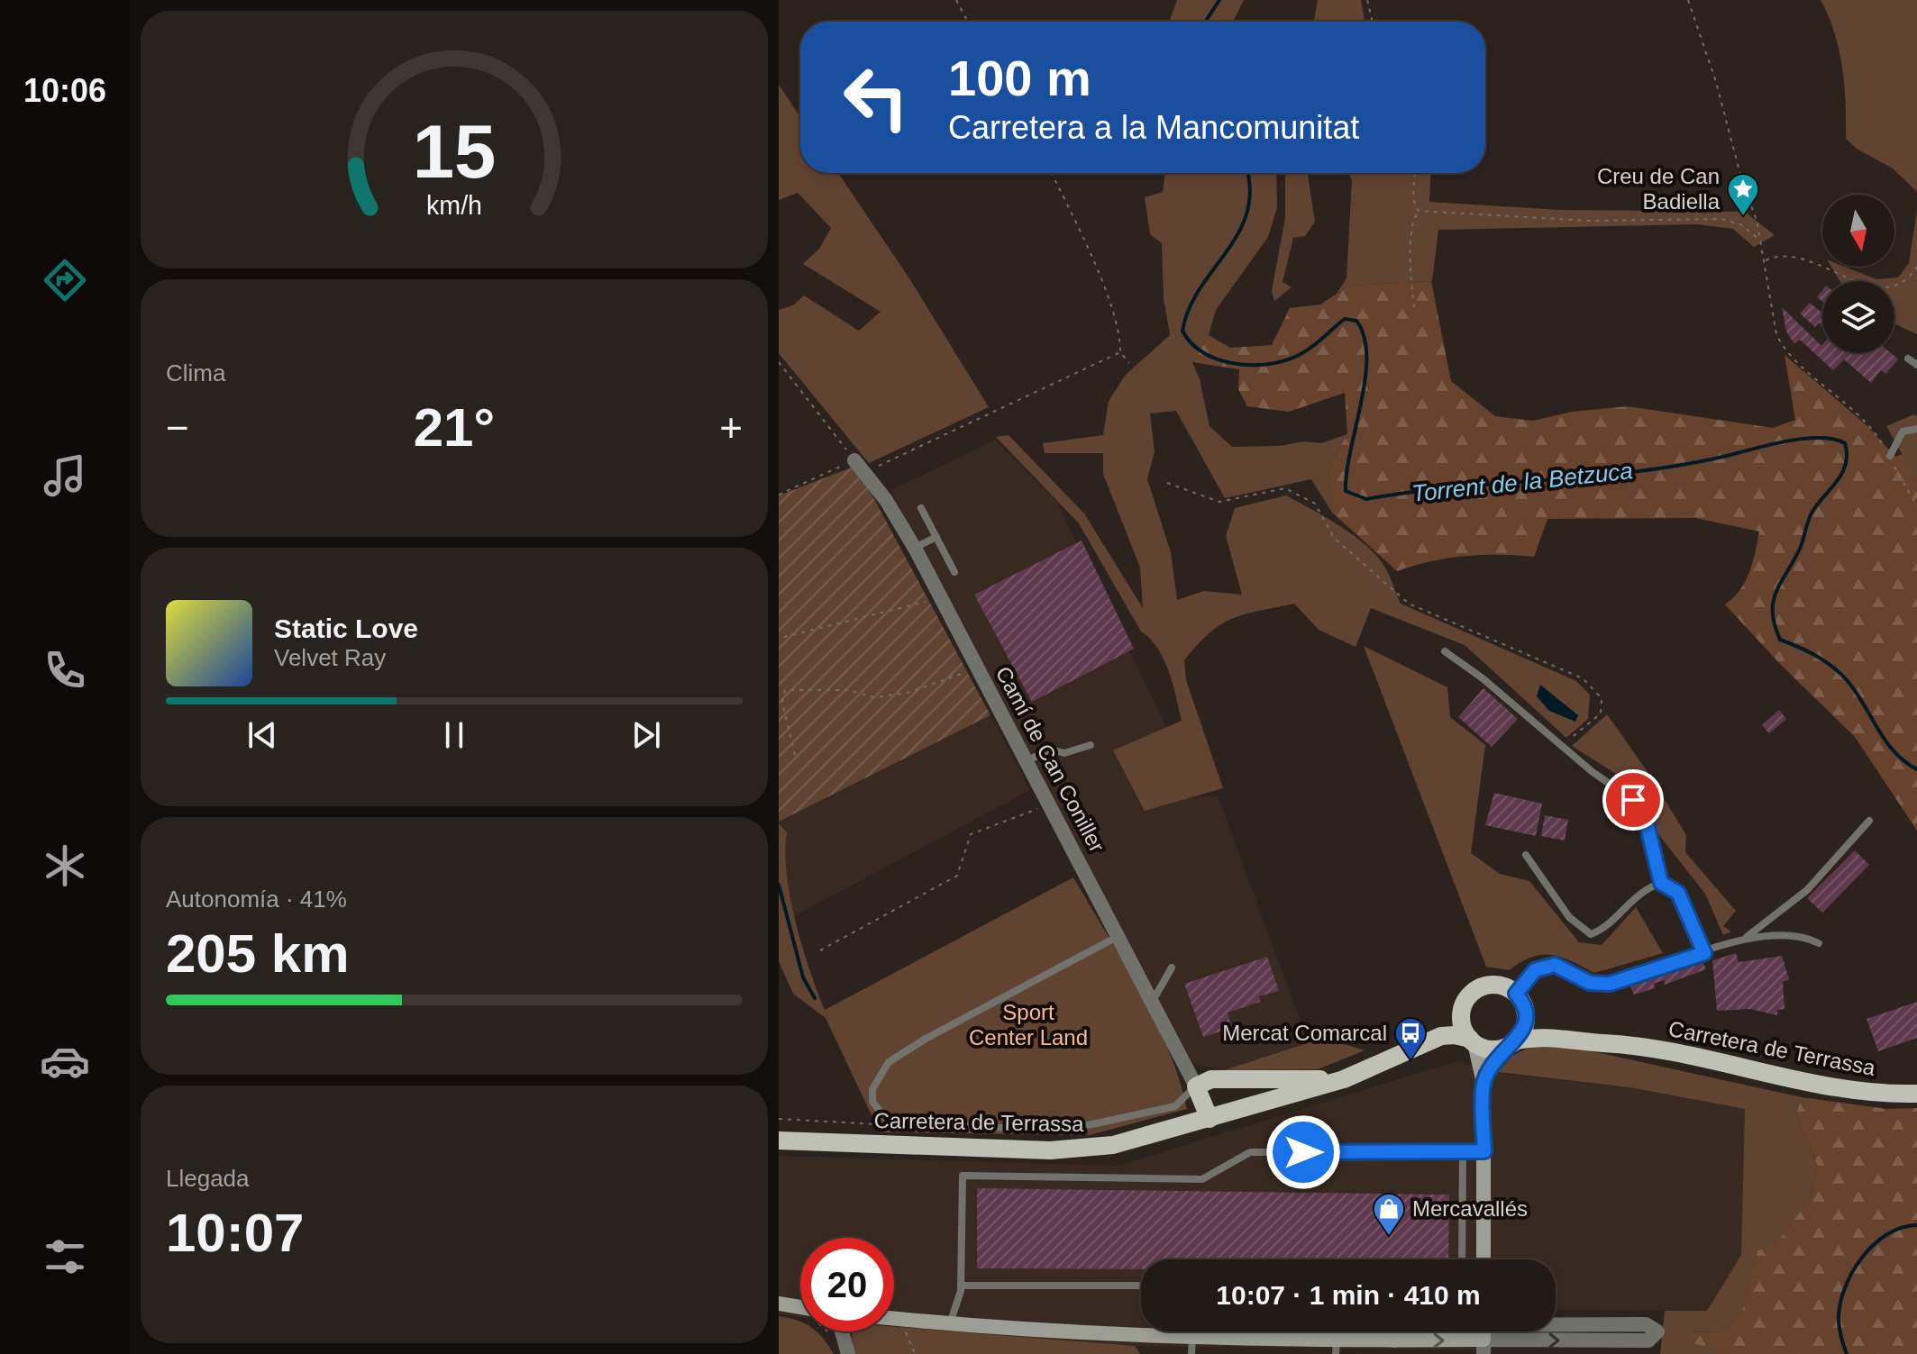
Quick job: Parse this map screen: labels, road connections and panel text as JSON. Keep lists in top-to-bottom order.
{
  "streets": {
    "main road": ["Carretera de Terrassa"],
    "street": ["Camí de Can Coniller"]
  },
  "water": ["Torrent de la Betzuca"],
  "parks": ["Sport Center Land"],
  "places": {
    "place": ["Creu de Can Badiella"],
    "bus stop": ["Mercat Comarcal"],
    "shop": ["Mercavallés"]
  },
  "north": "bottom",
  "page": {
    "tabs": "10:06",
    "turn": ["100 m", "Carretera a la Mancomunitat"],
    "tile": [
      "Clima",
      ["Autonomía · 41%", "205 km"],
      ["Llegada", "10:07"]
    ],
    "heat": ["−", "21°", "+"],
    "song": ["Static Love", "Velvet Ray"],
    "limit": "20",
    "trip": "10:07 · 1 min · 410 m",
    "gauge": ["15", "km/h"]
  }
}
